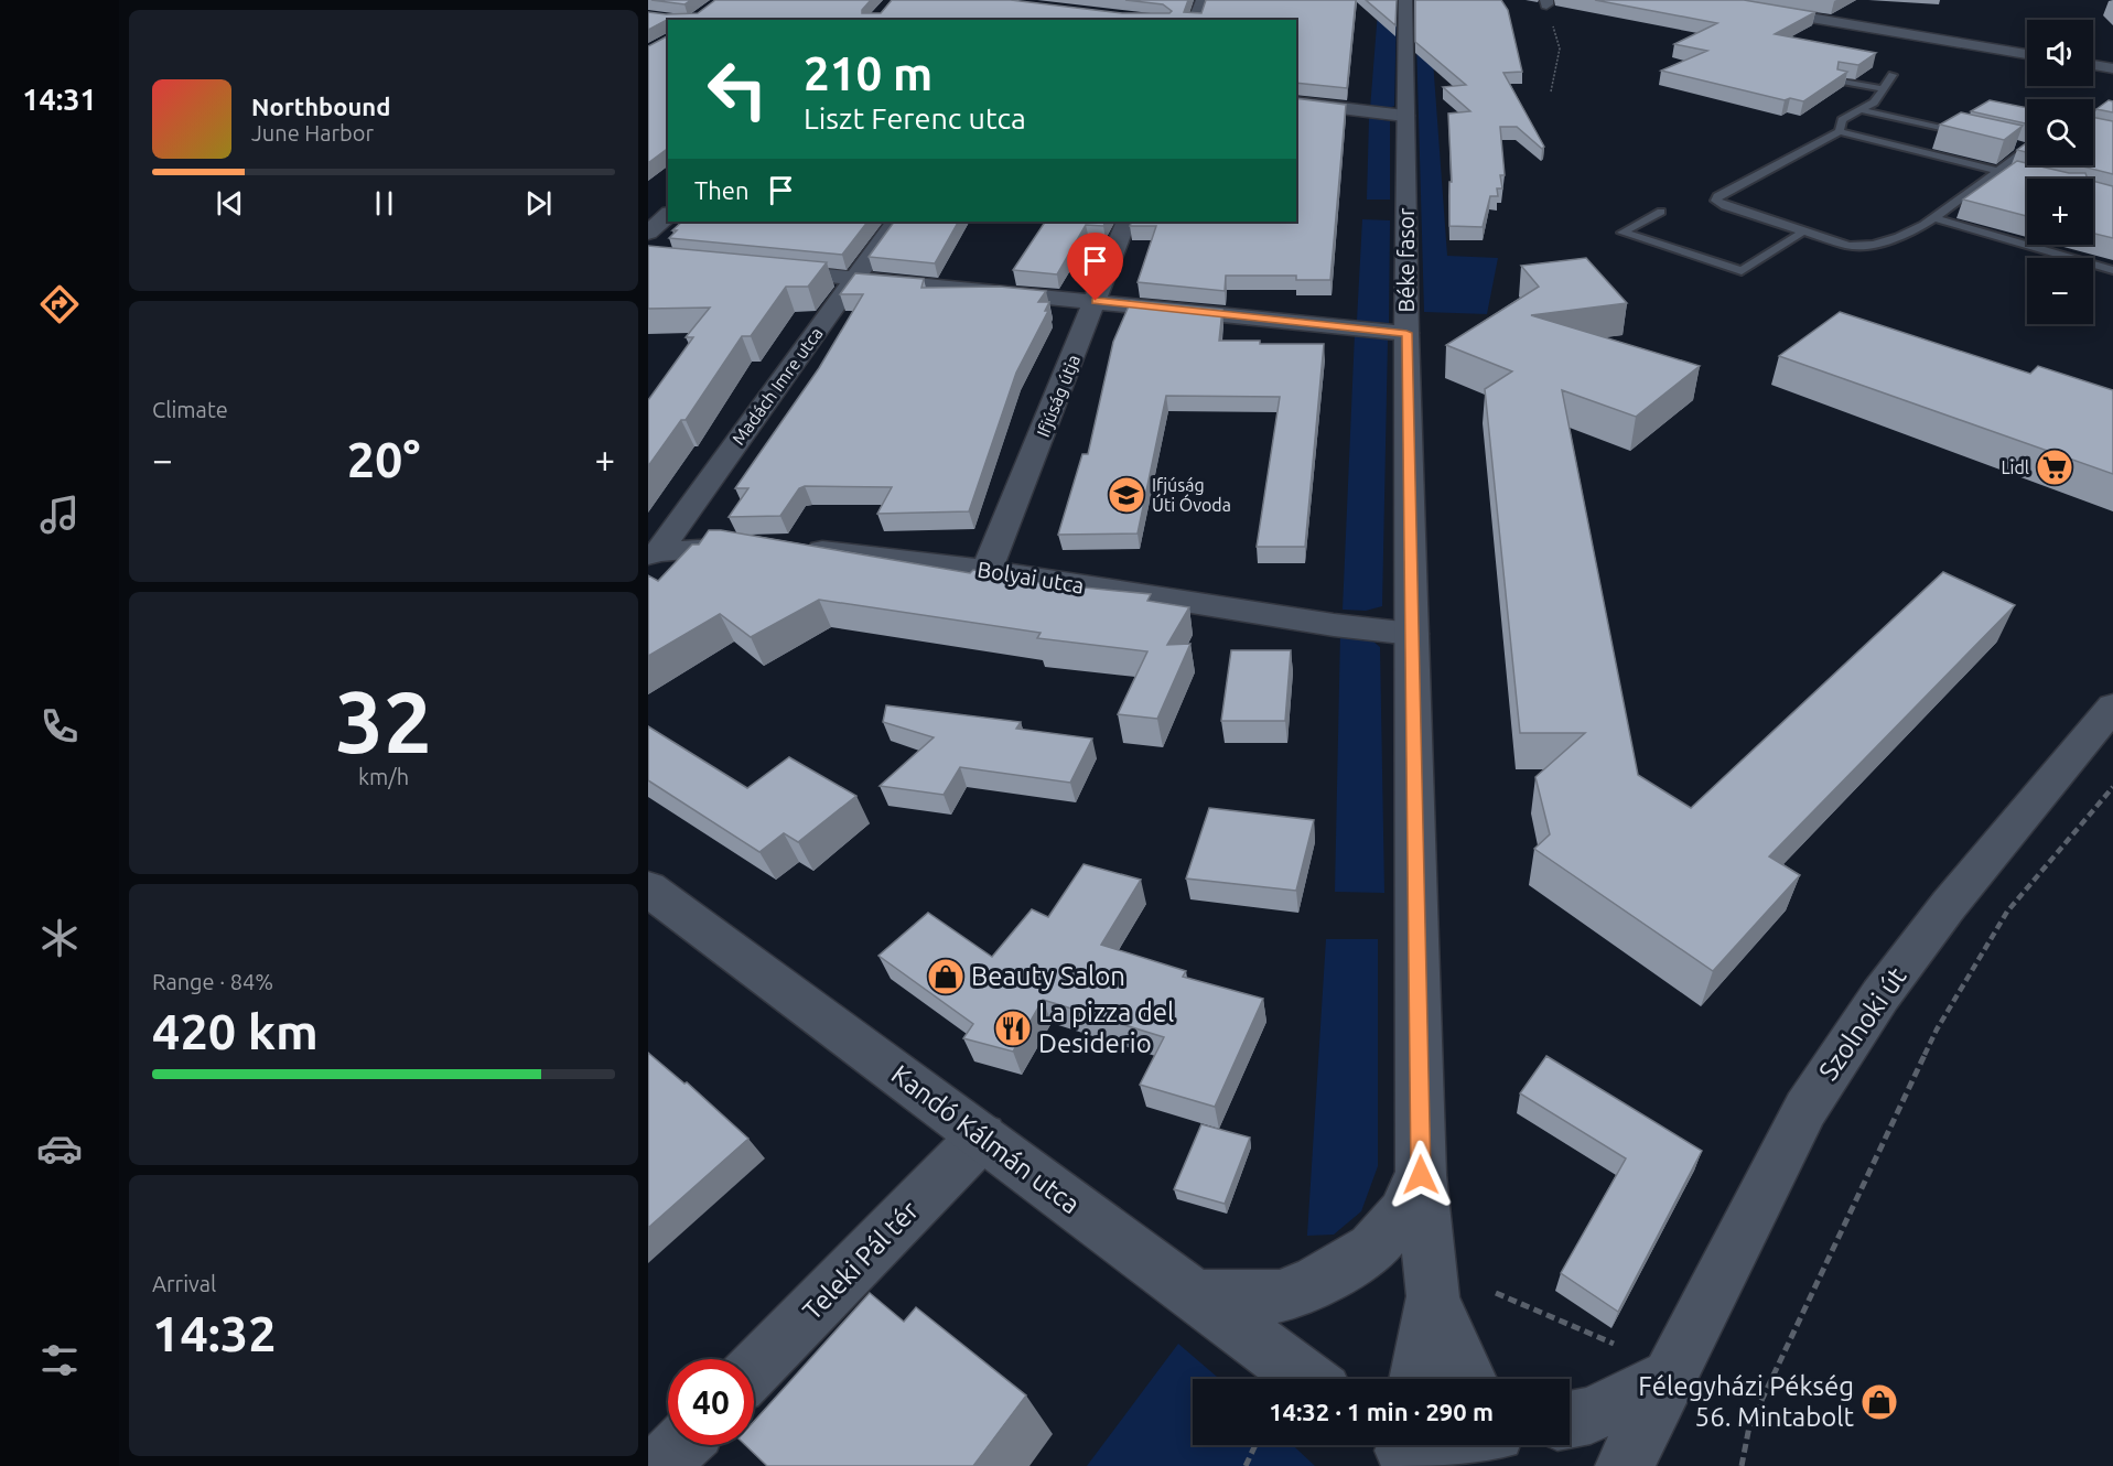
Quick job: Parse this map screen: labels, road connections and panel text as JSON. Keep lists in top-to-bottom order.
{
  "streets": {
    "street": [
      "Béke fasor",
      "Madách Imre utca",
      "Ifjúság útja",
      "Bolyai utca",
      "Szolnoki út",
      "Kandó Kálmán utca",
      "Teleki Pál tér"
    ]
  },
  "crossings": [
    ["Béke fasor", "Bolyai utca"],
    ["Madách Imre utca", "Bolyai utca"],
    ["Ifjúság útja", "Bolyai utca"],
    ["Kandó Kálmán utca", "Teleki Pál tér"]
  ],
  "places": {
    "supermarket": ["Lidl"],
    "school or university": ["Ifjúság Úti Óvoda"],
    "shop": ["Beauty Salon", "Félegyházi Pékség 56. Mintabolt"],
    "restaurant": ["La pizza del Desiderio"]
  },
  "page": {
    "tabs": "14:31",
    "map_buttons": ["+", "−"],
    "turn": ["210 m", "Liszt Ferenc utca"],
    "song": ["Northbound", "June Harbor"],
    "then": "Then",
    "tile": [
      "Climate",
      ["32", "km/h"],
      ["Range · 84%", "420 km"],
      ["Arrival", "14:32"]
    ],
    "heat": ["−", "20°", "+"],
    "limit": "40",
    "trip": "14:32 · 1 min · 290 m"
  }
}
